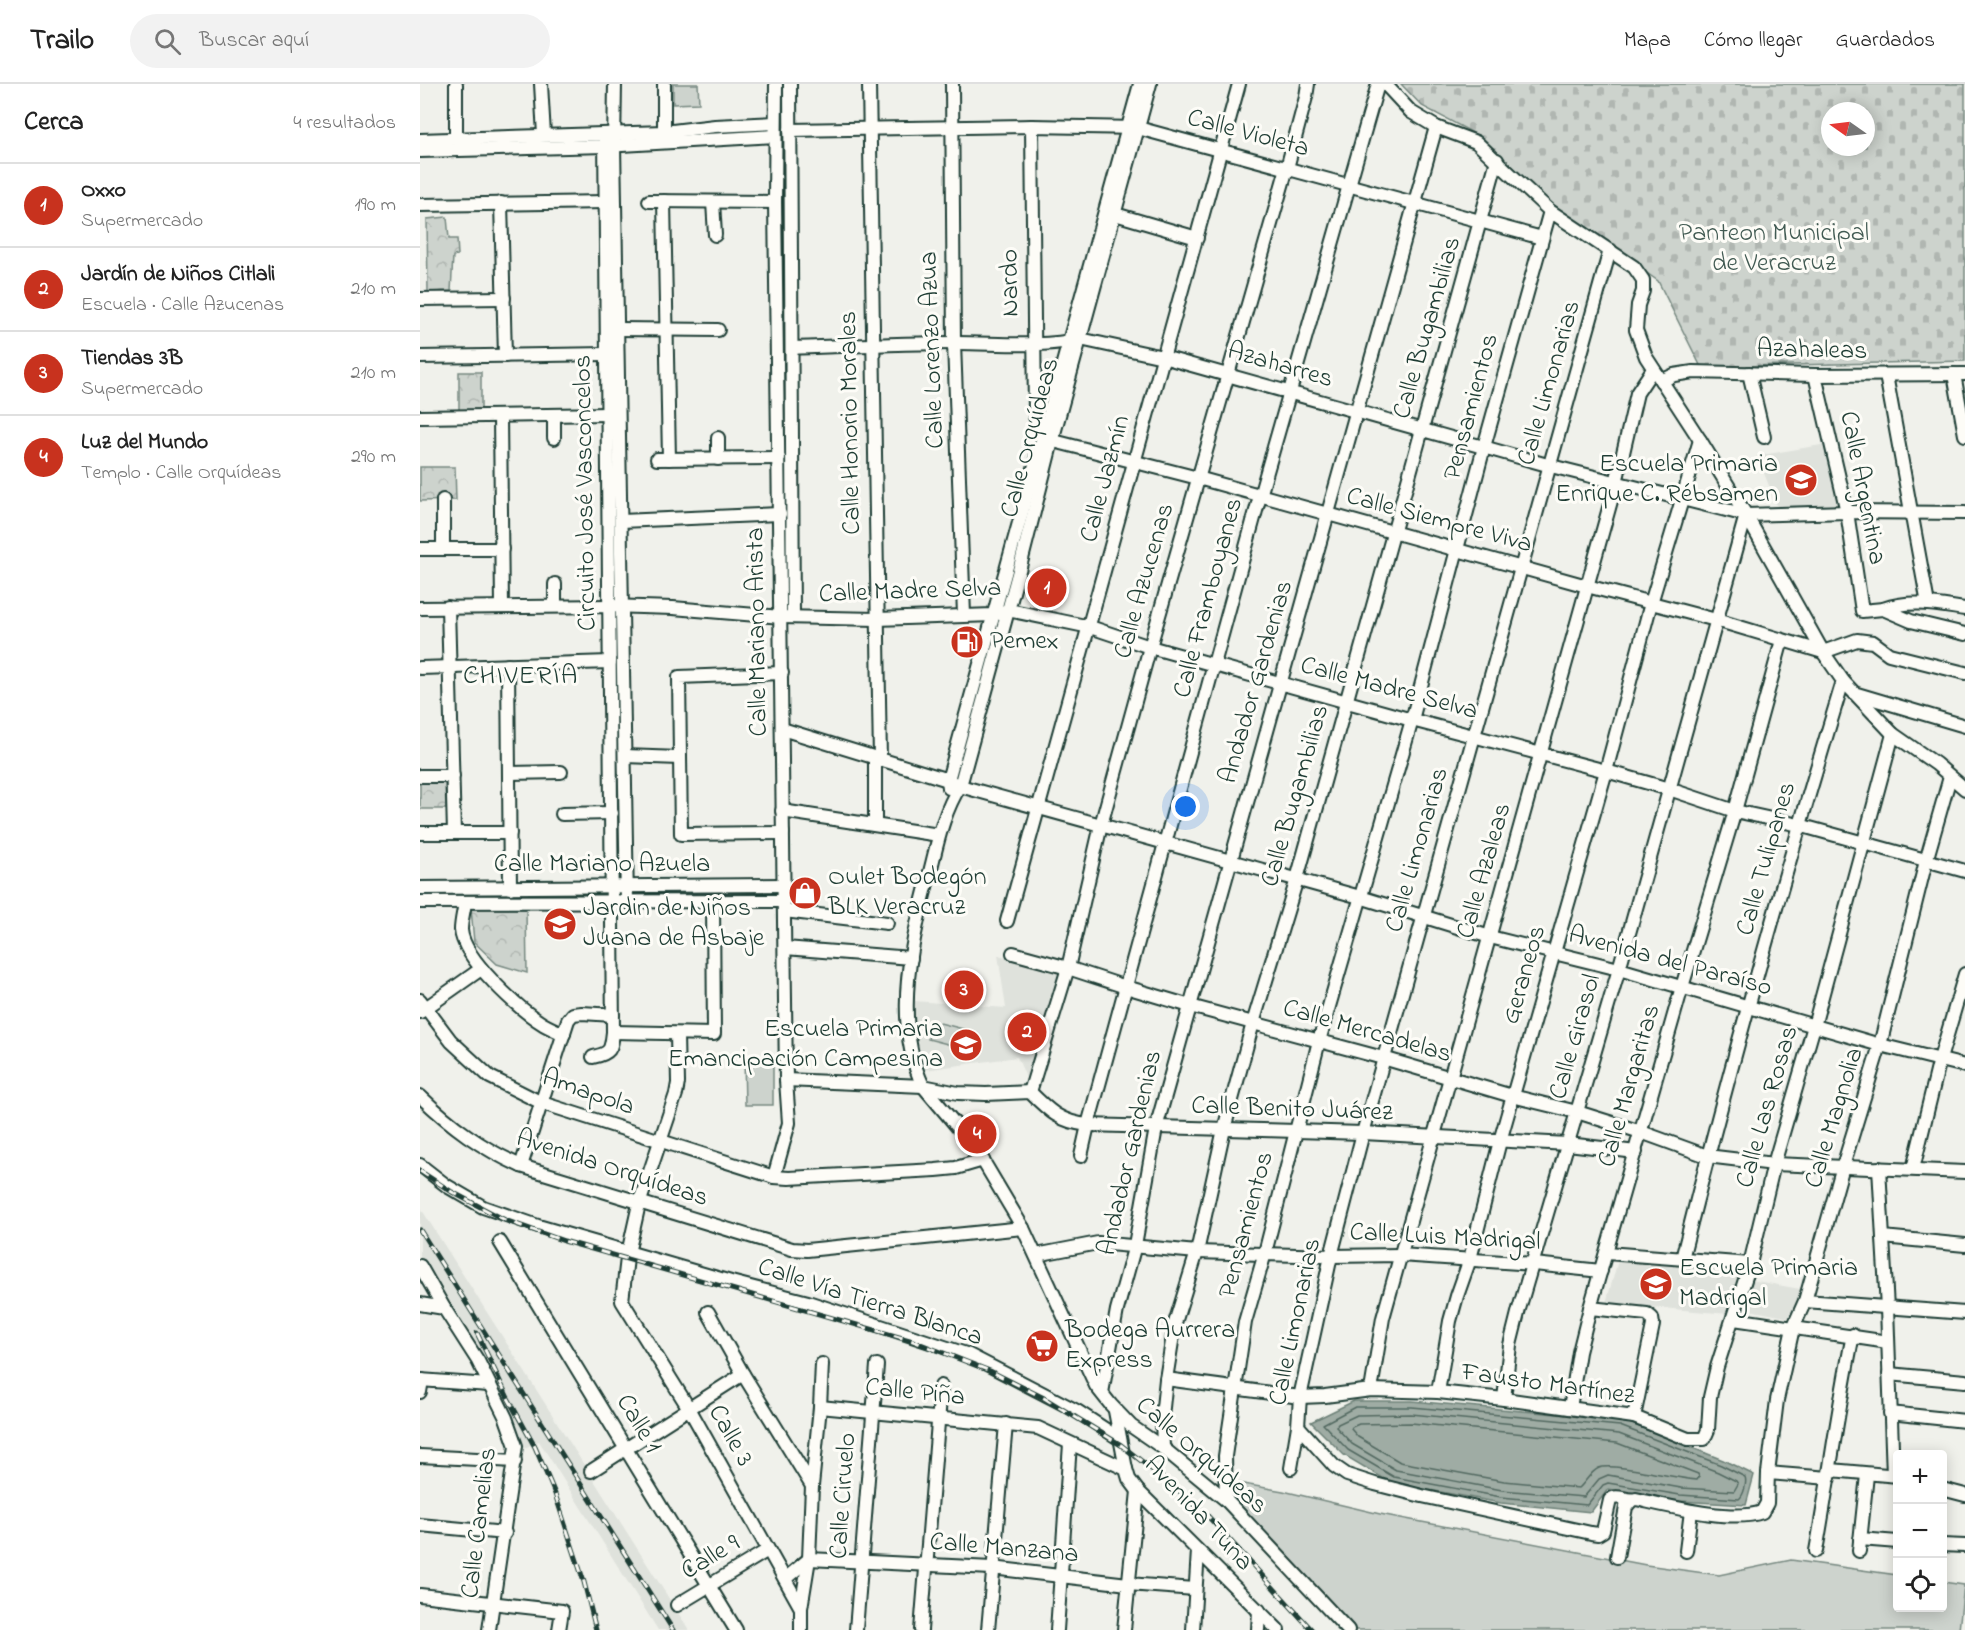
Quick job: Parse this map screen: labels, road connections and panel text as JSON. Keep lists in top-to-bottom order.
{
  "streets": {
    "street": [
      "Calle Violeta",
      "Nardo",
      "Calle Bugambilias",
      "Calle Lorenzo Azua",
      "Azahaleas",
      "Azaharres",
      "Calle Limonarias",
      "Pensamientos",
      "Calle Honorio Morales",
      "Calle Orquídeas",
      "Calle Jazmín",
      "Calle Argentina",
      "Circuito José Vasconcelos",
      "Calle Siempre Viva",
      "Calle Azucenas",
      "Calle Madre Selva",
      "Calle Framboyanes",
      "Calle Mariano Arista",
      "Andador Gardenias",
      "Calle Tulipanes",
      "Calle Mariano Azuela",
      "Calle Azaleas",
      "Avenida del Paraíso",
      "Geraneos",
      "Calle Mercadelas",
      "Calle Girasol",
      "Calle Margaritas",
      "Amapola",
      "Calle Las Rosas",
      "Calle Benito Juárez",
      "Calle Magnolia",
      "Avenida Orquídeas",
      "Calle Luis Madrigal",
      "Calle Vía Tierra Blanca",
      "Fausto Martínez",
      "Calle Piña",
      "Calle 1",
      "Calle 3",
      "Calle Ciruelo",
      "Avenida Tuna",
      "Calle Camelias",
      "Calle Manzana",
      "Calle 9"
    ]
  },
  "crossings": [
    ["Calle Violeta", "Nardo"],
    ["Calle Violeta", "Calle Bugambilias"],
    ["Calle Violeta", "Calle Lorenzo Azua"],
    ["Calle Violeta", "Pensamientos"],
    ["Calle Violeta", "Calle Honorio Morales"],
    ["Calle Violeta", "Calle Orquídeas"],
    ["Calle Violeta", "Calle Jazmín"],
    ["Calle Violeta", "Calle Azucenas"],
    ["Calle Violeta", "Calle Framboyanes"],
    ["Calle Violeta", "Calle Mariano Arista"],
    ["Calle Violeta", "Andador Gardenias"],
    ["Nardo", "Azaharres"],
    ["Nardo", "Calle Orquídeas"],
    ["Nardo", "Calle Siempre Viva"],
    ["Calle Bugambilias", "Azaharres"],
    ["Calle Bugambilias", "Calle Orquídeas"],
    ["Calle Bugambilias", "Calle Siempre Viva"],
    ["Calle Bugambilias", "Calle Madre Selva"],
    ["Calle Bugambilias", "Avenida del Paraíso"],
    ["Calle Bugambilias", "Calle Mercadelas"],
    ["Calle Bugambilias", "Calle Benito Juárez"],
    ["Calle Bugambilias", "Calle Luis Madrigal"],
    ["Calle Lorenzo Azua", "Azaharres"],
    ["Calle Lorenzo Azua", "Calle Madre Selva"],
    ["Azahaleas", "Calle Argentina"],
    ["Azaharres", "Calle Limonarias"],
    ["Azaharres", "Pensamientos"],
    ["Azaharres", "Calle Honorio Morales"],
    ["Azaharres", "Calle Orquídeas"],
    ["Azaharres", "Calle Jazmín"],
    ["Azaharres", "Calle Argentina"],
    ["Azaharres", "Calle Azucenas"],
    ["Azaharres", "Calle Framboyanes"],
    ["Azaharres", "Calle Mariano Arista"],
    ["Azaharres", "Andador Gardenias"],
    ["Azaharres", "Calle Azaleas"],
    ["Azaharres", "Geraneos"],
    ["Azaharres", "Calle Girasol"],
    ["Calle Limonarias", "Calle Siempre Viva"],
    ["Calle Limonarias", "Calle Madre Selva"],
    ["Calle Limonarias", "Avenida del Paraíso"],
    ["Calle Limonarias", "Calle Mercadelas"],
    ["Calle Limonarias", "Calle Benito Juárez"],
    ["Calle Limonarias", "Calle Luis Madrigal"],
    ["Pensamientos", "Calle Orquídeas"],
    ["Pensamientos", "Calle Siempre Viva"],
    ["Pensamientos", "Calle Madre Selva"],
    ["Pensamientos", "Avenida del Paraíso"],
    ["Pensamientos", "Calle Mercadelas"],
    ["Pensamientos", "Calle Benito Juárez"],
    ["Pensamientos", "Calle Luis Madrigal"],
    ["Calle Honorio Morales", "Calle Madre Selva"],
    ["Calle Honorio Morales", "Avenida del Paraíso"],
    ["Calle Orquídeas", "Calle Siempre Viva"],
    ["Calle Orquídeas", "Calle Madre Selva"],
    ["Calle Orquídeas", "Andador Gardenias"],
    ["Calle Orquídeas", "Avenida del Paraíso"],
    ["Calle Orquídeas", "Amapola"],
    ["Calle Orquídeas", "Avenida Orquídeas"],
    ["Calle Orquídeas", "Calle Luis Madrigal"],
    ["Calle Jazmín", "Calle Siempre Viva"],
    ["Calle Jazmín", "Calle Madre Selva"],
    ["Calle Jazmín", "Avenida del Paraíso"],
    ["Circuito José Vasconcelos", "Calle Madre Selva"],
    ["Circuito José Vasconcelos", "Calle Mariano Azuela"],
    ["Calle Siempre Viva", "Calle Azucenas"],
    ["Calle Siempre Viva", "Calle Framboyanes"],
    ["Calle Siempre Viva", "Andador Gardenias"],
    ["Calle Siempre Viva", "Calle Azaleas"],
    ["Calle Siempre Viva", "Geraneos"],
    ["Calle Siempre Viva", "Calle Girasol"],
    ["Calle Siempre Viva", "Calle Margaritas"],
    ["Calle Azucenas", "Calle Madre Selva"],
    ["Calle Azucenas", "Avenida del Paraíso"],
    ["Calle Azucenas", "Calle Mercadelas"],
    ["Calle Azucenas", "Calle Benito Juárez"],
    ["Calle Madre Selva", "Calle Framboyanes"],
    ["Calle Madre Selva", "Calle Mariano Arista"],
    ["Calle Madre Selva", "Andador Gardenias"],
    ["Calle Madre Selva", "Calle Tulipanes"],
    ["Calle Madre Selva", "Calle Azaleas"],
    ["Calle Madre Selva", "Geraneos"],
    ["Calle Madre Selva", "Calle Girasol"],
    ["Calle Madre Selva", "Calle Margaritas"],
    ["Calle Madre Selva", "Calle Las Rosas"],
    ["Calle Madre Selva", "Calle Magnolia"],
    ["Calle Framboyanes", "Avenida del Paraíso"],
    ["Calle Framboyanes", "Calle Mercadelas"],
    ["Calle Framboyanes", "Calle Benito Juárez"],
    ["Calle Mariano Arista", "Calle Mariano Azuela"],
    ["Calle Mariano Arista", "Avenida del Paraíso"],
    ["Calle Mariano Arista", "Amapola"],
    ["Andador Gardenias", "Avenida del Paraíso"],
    ["Andador Gardenias", "Calle Mercadelas"],
    ["Andador Gardenias", "Calle Benito Juárez"],
    ["Andador Gardenias", "Calle Luis Madrigal"],
    ["Calle Tulipanes", "Avenida del Paraíso"],
    ["Calle Tulipanes", "Calle Mercadelas"],
    ["Calle Azaleas", "Avenida del Paraíso"],
    ["Calle Azaleas", "Calle Mercadelas"],
    ["Calle Azaleas", "Calle Benito Juárez"],
    ["Calle Azaleas", "Calle Luis Madrigal"],
    ["Avenida del Paraíso", "Geraneos"],
    ["Avenida del Paraíso", "Calle Girasol"],
    ["Avenida del Paraíso", "Calle Margaritas"],
    ["Avenida del Paraíso", "Calle Las Rosas"],
    ["Avenida del Paraíso", "Calle Magnolia"],
    ["Geraneos", "Calle Mercadelas"],
    ["Geraneos", "Calle Benito Juárez"],
    ["Geraneos", "Calle Luis Madrigal"],
    ["Geraneos", "Fausto Martínez"],
    ["Calle Mercadelas", "Calle Girasol"],
    ["Calle Mercadelas", "Calle Margaritas"],
    ["Calle Mercadelas", "Calle Las Rosas"],
    ["Calle Mercadelas", "Calle Magnolia"],
    ["Calle Girasol", "Calle Benito Juárez"],
    ["Calle Girasol", "Calle Luis Madrigal"],
    ["Calle Girasol", "Fausto Martínez"],
    ["Calle Margaritas", "Calle Benito Juárez"],
    ["Calle Margaritas", "Calle Luis Madrigal"],
    ["Calle Margaritas", "Fausto Martínez"],
    ["Calle Las Rosas", "Fausto Martínez"],
    ["Calle Vía Tierra Blanca", "Calle 3"],
    ["Calle Piña", "Calle Ciruelo"],
    ["Calle Piña", "Avenida Tuna"],
    ["Calle 1", "Calle 9"],
    ["Calle 3", "Calle 9"],
    ["Calle Ciruelo", "Calle Manzana"]
  ],
  "districts": ["CHIVERÍA"],
  "parks": ["Panteon Municipal de Veracruz"],
  "places": {
    "school or university": [
      "Escuela Primaria Enrique C. Rébsamen",
      "Jardin de Niños Juana de Asbaje",
      "Escuela Primaria Emancipación Campesina",
      "Escuela Primaria Madrigal"
    ],
    "fuel station": ["Pemex"],
    "shop": ["Oulet Bodegón BLK Veracruz"],
    "supermarket": ["Bodega Aurrera Express"]
  },
  "north": "left",
  "page": {
    "header": "Trailo",
    "search": "Buscar aquí",
    "nav": ["Mapa", "Cómo llegar", "Guardados"],
    "heading": ["Cerca", "4 resultados"],
    "list": [
      {
        "mark": "1",
        "name": "Oxxo",
        "note": "Supermercado",
        "value": "190 m"
      },
      {
        "mark": "2",
        "name": "Jardín de Niños Citlali",
        "note": "Escuela · Calle Azucenas",
        "value": "210 m"
      },
      {
        "mark": "3",
        "name": "Tiendas 3B",
        "note": "Supermercado",
        "value": "210 m"
      },
      {
        "mark": "4",
        "name": "Luz del Mundo",
        "note": "Templo · Calle Orquídeas",
        "value": "290 m"
      }
    ],
    "pins": [
      "1",
      "3",
      "2",
      "4"
    ],
    "map_buttons": ["+", "−"]
  }
}
